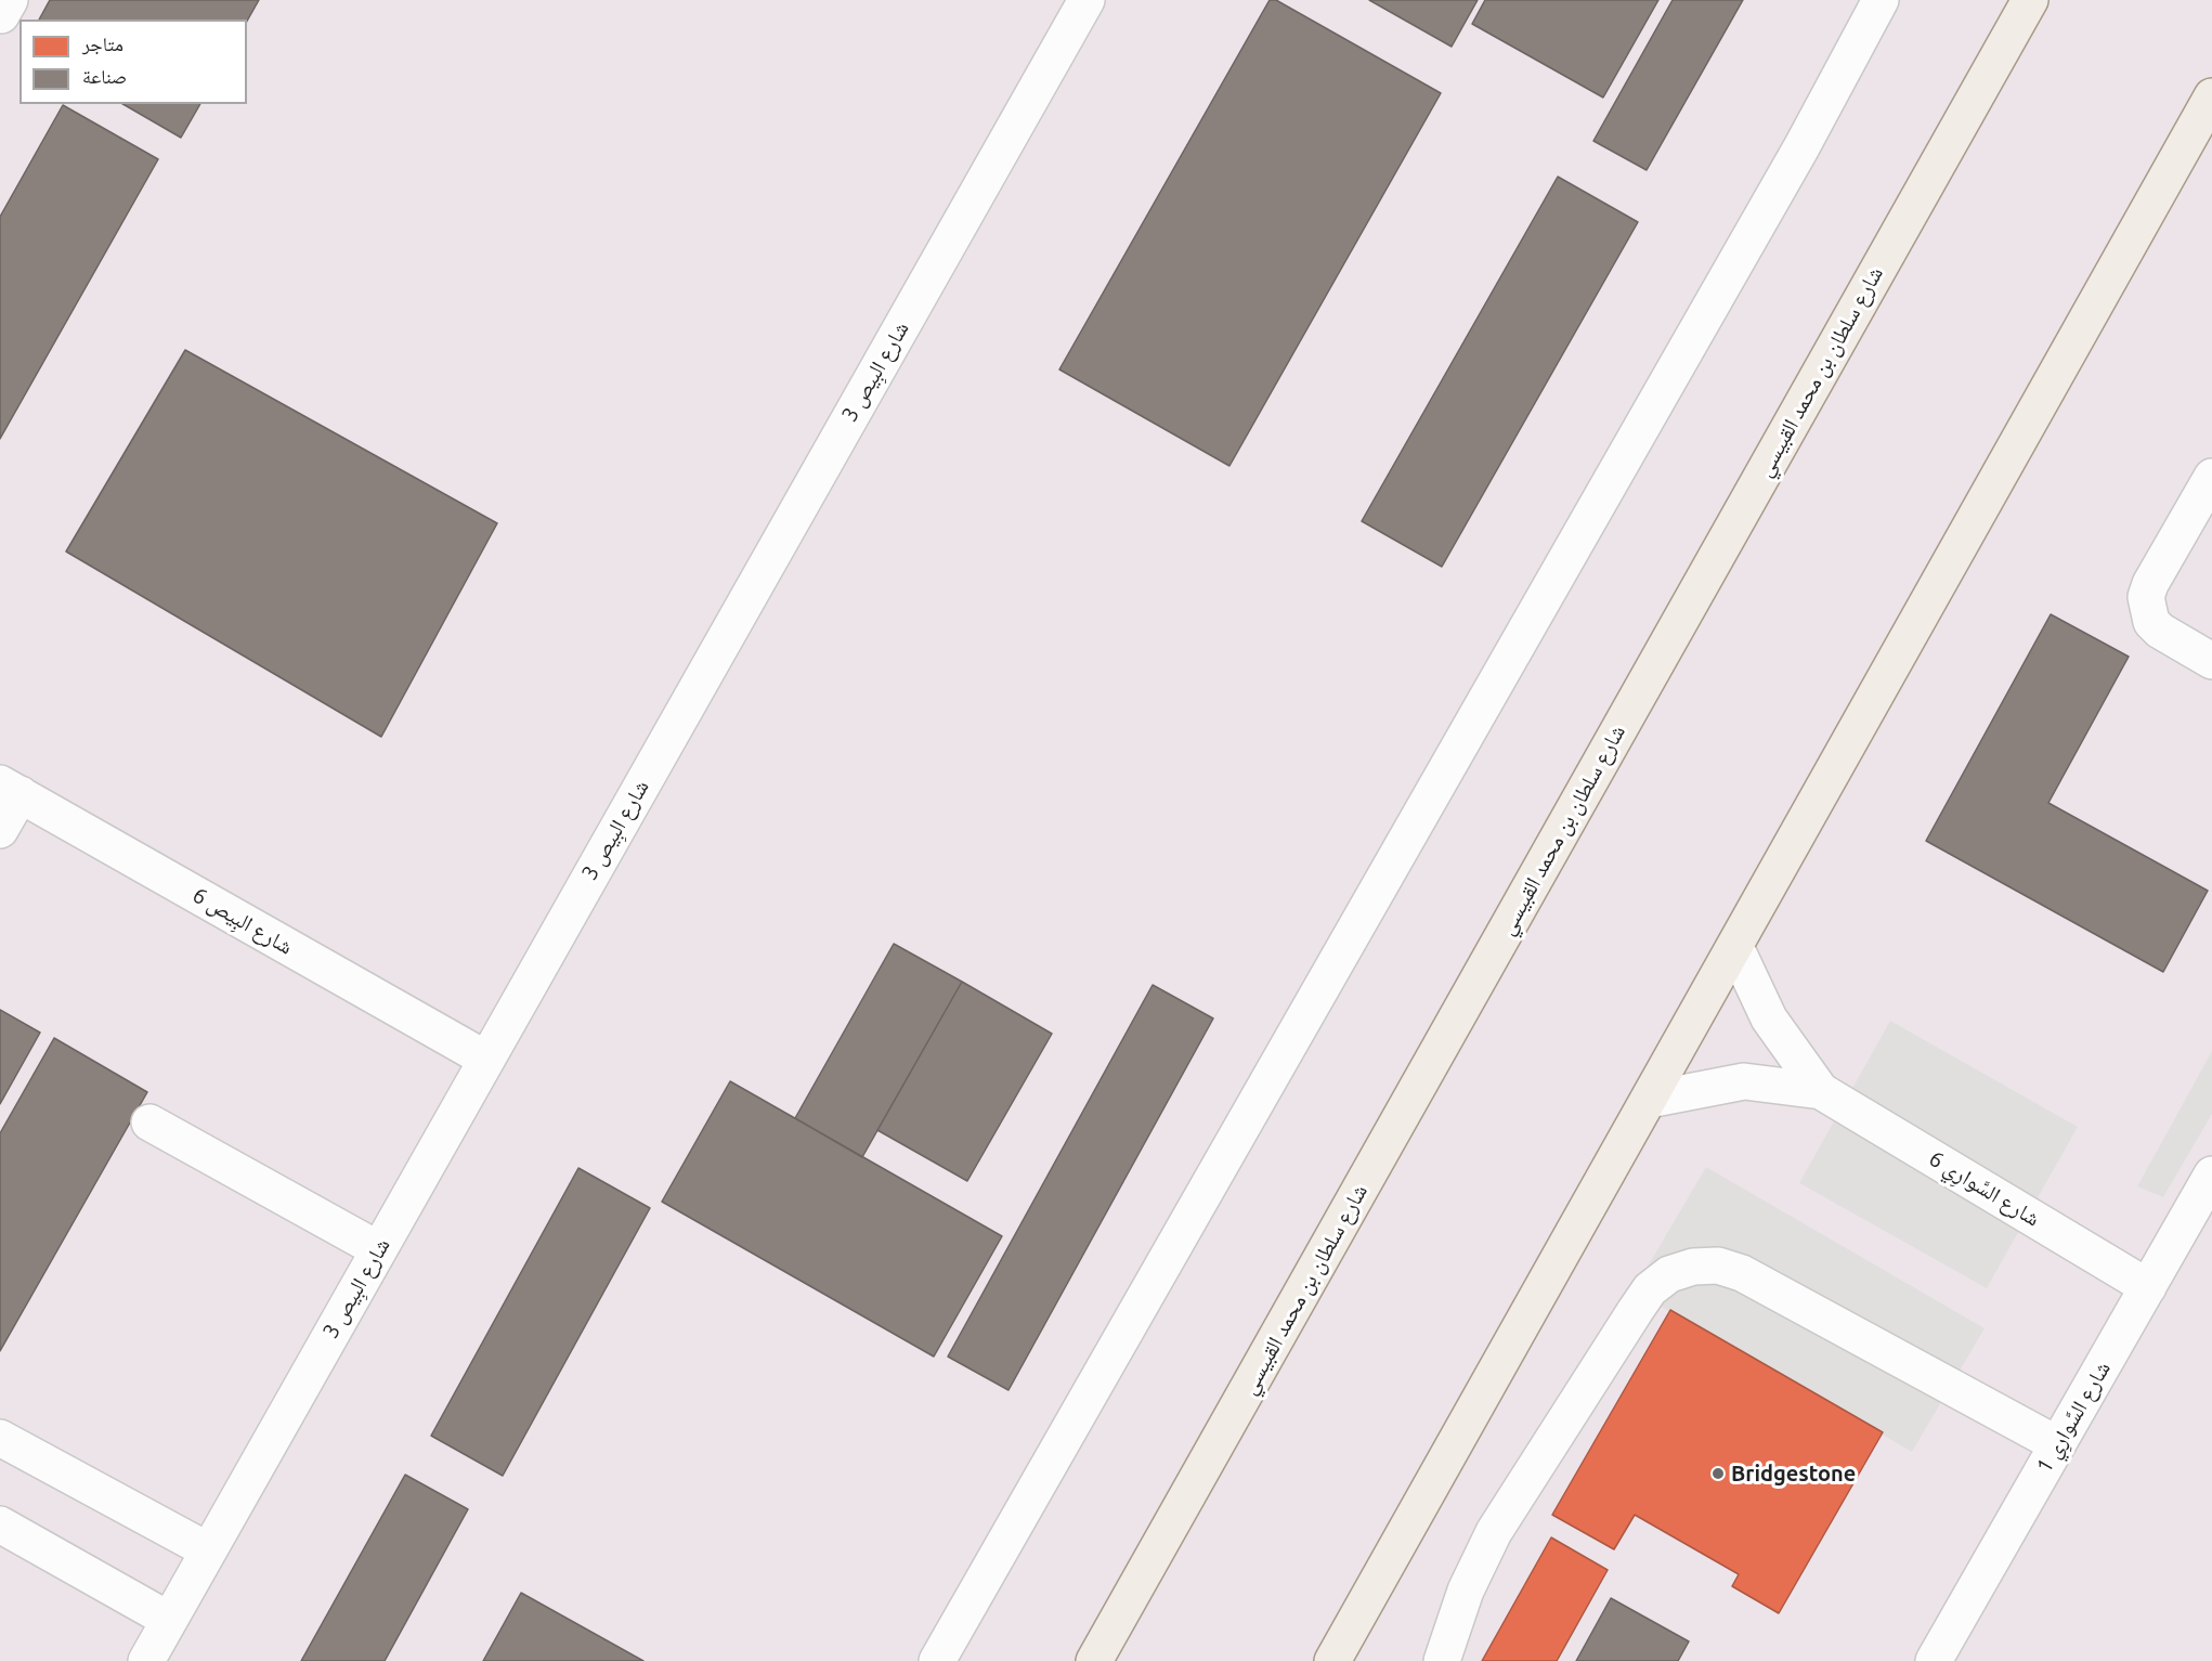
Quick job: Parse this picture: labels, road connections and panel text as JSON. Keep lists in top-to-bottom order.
{
  "streets": {
    "main road": ["شارع سلطان بن محمد القبيسي"],
    "street": [
      "شارع البِيص 3",
      "شارع البِيص 6",
      "شارع السَّوارِي 6",
      "شارع السَّوارِي 1"
    ]
  },
  "crossings": [
    ["شارع البِيص 3", "شارع البِيص 6"],
    ["شارع السَّوارِي 6", "شارع السَّوارِي 1"]
  ],
  "places": ["Bridgestone"],
  "legend": ["متاجر", "صناعة"]
}
